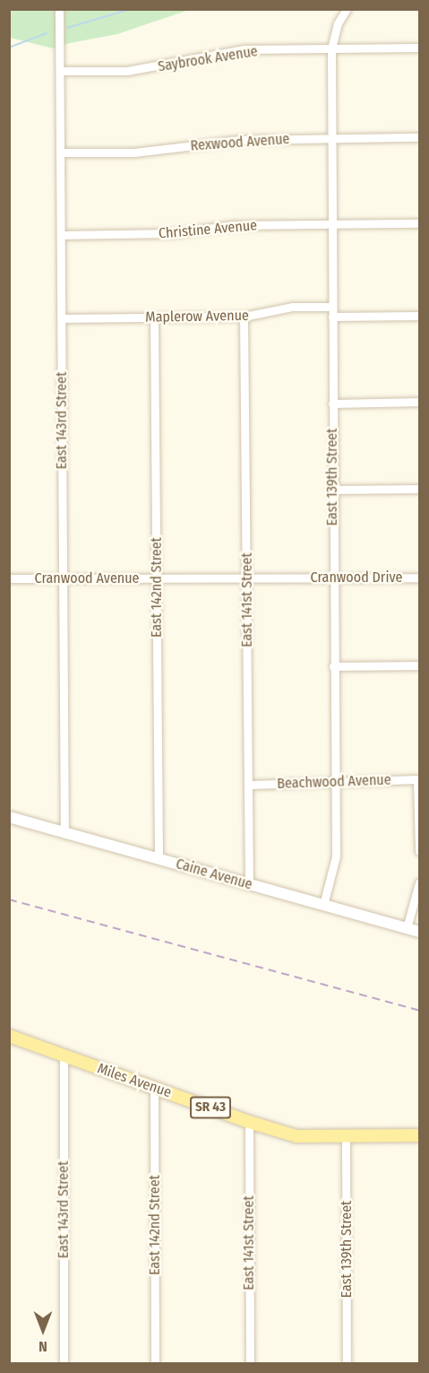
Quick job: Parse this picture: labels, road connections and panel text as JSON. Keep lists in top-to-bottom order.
{
  "streets": {
    "main road": ["Miles Avenue", "SR 43"],
    "street": [
      "Saybrook Avenue",
      "Rexwood Avenue",
      "Christine Avenue",
      "Maplerow Avenue",
      "East 143rd Street",
      "East 139th Street",
      "Cranwood Drive",
      "Cranwood Avenue",
      "East 142nd Street",
      "East 141st Street",
      "Beachwood Avenue",
      "Caine Avenue"
    ]
  },
  "crossings": [
    ["Saybrook Avenue", "East 143rd Street"],
    ["Saybrook Avenue", "East 139th Street"],
    ["Rexwood Avenue", "East 143rd Street"],
    ["Rexwood Avenue", "East 139th Street"],
    ["Christine Avenue", "East 143rd Street"],
    ["Christine Avenue", "East 139th Street"],
    ["Maplerow Avenue", "East 143rd Street"],
    ["Maplerow Avenue", "East 139th Street"],
    ["Maplerow Avenue", "East 142nd Street"],
    ["Maplerow Avenue", "East 141st Street"],
    ["East 143rd Street", "Cranwood Avenue"],
    ["East 143rd Street", "Caine Avenue"],
    ["East 143rd Street", "Miles Avenue"],
    ["East 139th Street", "Cranwood Drive"],
    ["East 139th Street", "Beachwood Avenue"],
    ["East 139th Street", "Caine Avenue"],
    ["East 139th Street", "Miles Avenue"],
    ["Cranwood Drive", "Cranwood Avenue"],
    ["Cranwood Avenue", "East 142nd Street"],
    ["Cranwood Avenue", "East 141st Street"],
    ["East 142nd Street", "Caine Avenue"],
    ["East 142nd Street", "Miles Avenue"],
    ["East 141st Street", "Beachwood Avenue"],
    ["East 141st Street", "Caine Avenue"],
    ["East 141st Street", "Miles Avenue"]
  ],
  "north": "bottom"
}
